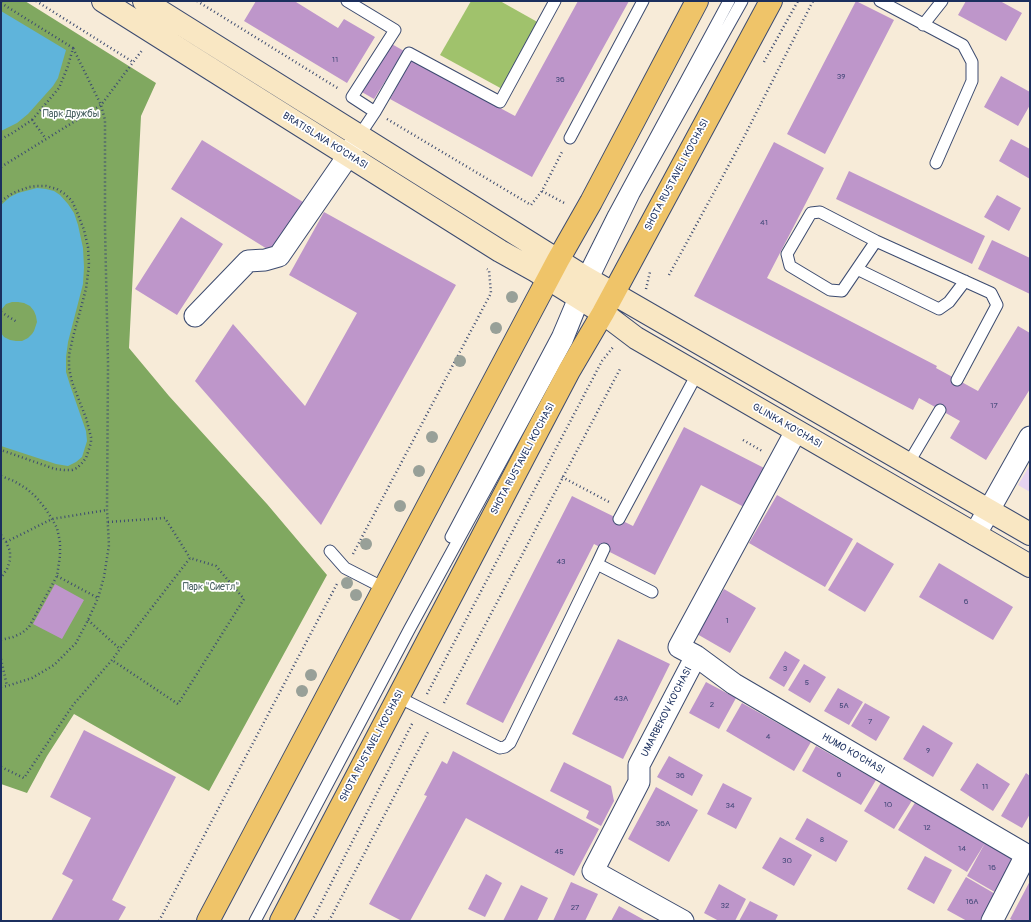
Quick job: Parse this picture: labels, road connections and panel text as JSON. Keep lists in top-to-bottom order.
{
  "streets": {
    "main road": ["BRATISLAVA KO'CHASI", "SHOTA RUSTAVELI KO'CHASI", "GLINKA KO'CHASI"],
    "street": ["UMARBEKOV KO'CHASI", "HUMO KO'CHASI"]
  },
  "crossings": [
    ["BRATISLAVA KO'CHASI", "GLINKA KO'CHASI"],
    ["SHOTA RUSTAVELI KO'CHASI", "GLINKA KO'CHASI"],
    ["GLINKA KO'CHASI", "UMARBEKOV KO'CHASI"],
    ["UMARBEKOV KO'CHASI", "HUMO KO'CHASI"]
  ],
  "parks": ["Парк Дружбы", "Парк \"Сиетл\""],
  "house_numbers": [
    "11",
    "39",
    "36",
    "41",
    "17",
    "43",
    "6",
    "1",
    "3",
    "5",
    "43A",
    "2",
    "5A",
    "7",
    "4",
    "9",
    "6",
    "36",
    "11",
    "10",
    "34",
    "36А",
    "12",
    "8",
    "14",
    "45",
    "30",
    "16",
    "16А",
    "32",
    "27"
  ]
}
